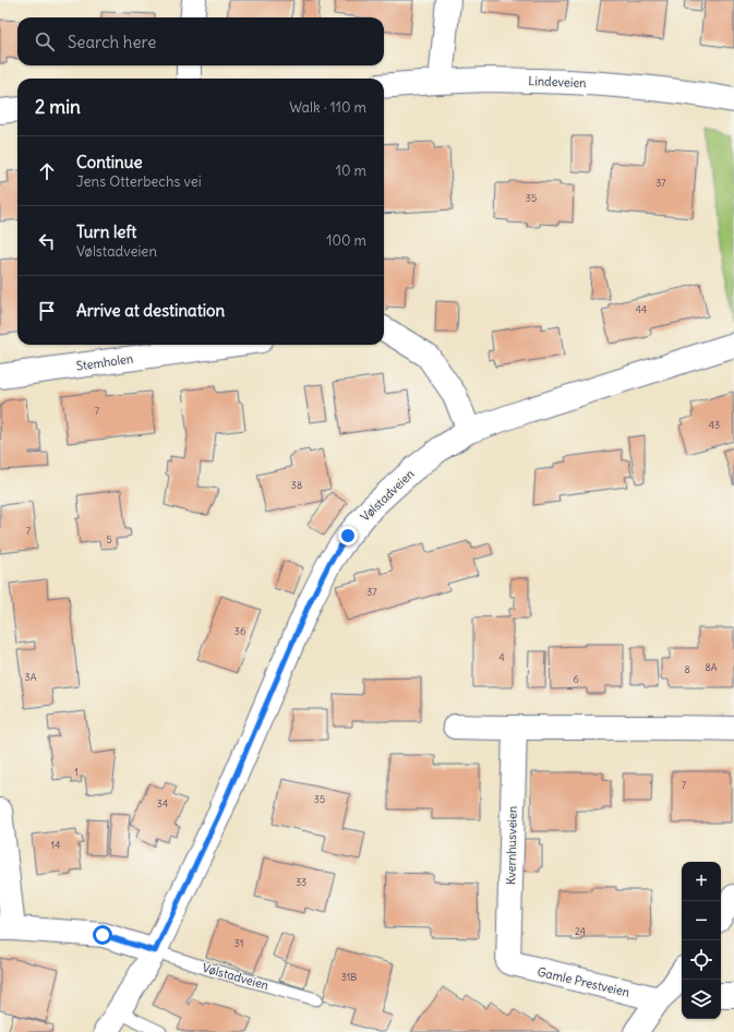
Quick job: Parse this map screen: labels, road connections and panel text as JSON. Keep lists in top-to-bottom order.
{
  "streets": {
    "street": [
      "Lindeveien",
      "Stemholen",
      "Vølstadveien",
      "Kvernhusveien",
      "Gamle Prestveien"
    ]
  },
  "crossings": [
    ["Kvernhusveien", "Gamle Prestveien"]
  ],
  "house_numbers": [
    "37",
    "35",
    "44",
    "7",
    "43",
    "38",
    "7",
    "5",
    "37",
    "36",
    "4",
    "8A",
    "8",
    "3A",
    "6",
    "1",
    "7",
    "35",
    "34",
    "14",
    "33",
    "24",
    "31",
    "31B"
  ],
  "page": {
    "search": "Search here",
    "heading": ["2 min", "Walk · 110 m"],
    "list": [
      ["Continue", "Jens Otterbechs vei", "10 m"],
      ["Turn left", "Vølstadveien", "100 m"],
      "Arrive at destination"
    ],
    "map_buttons": ["+", "−"]
  }
}
